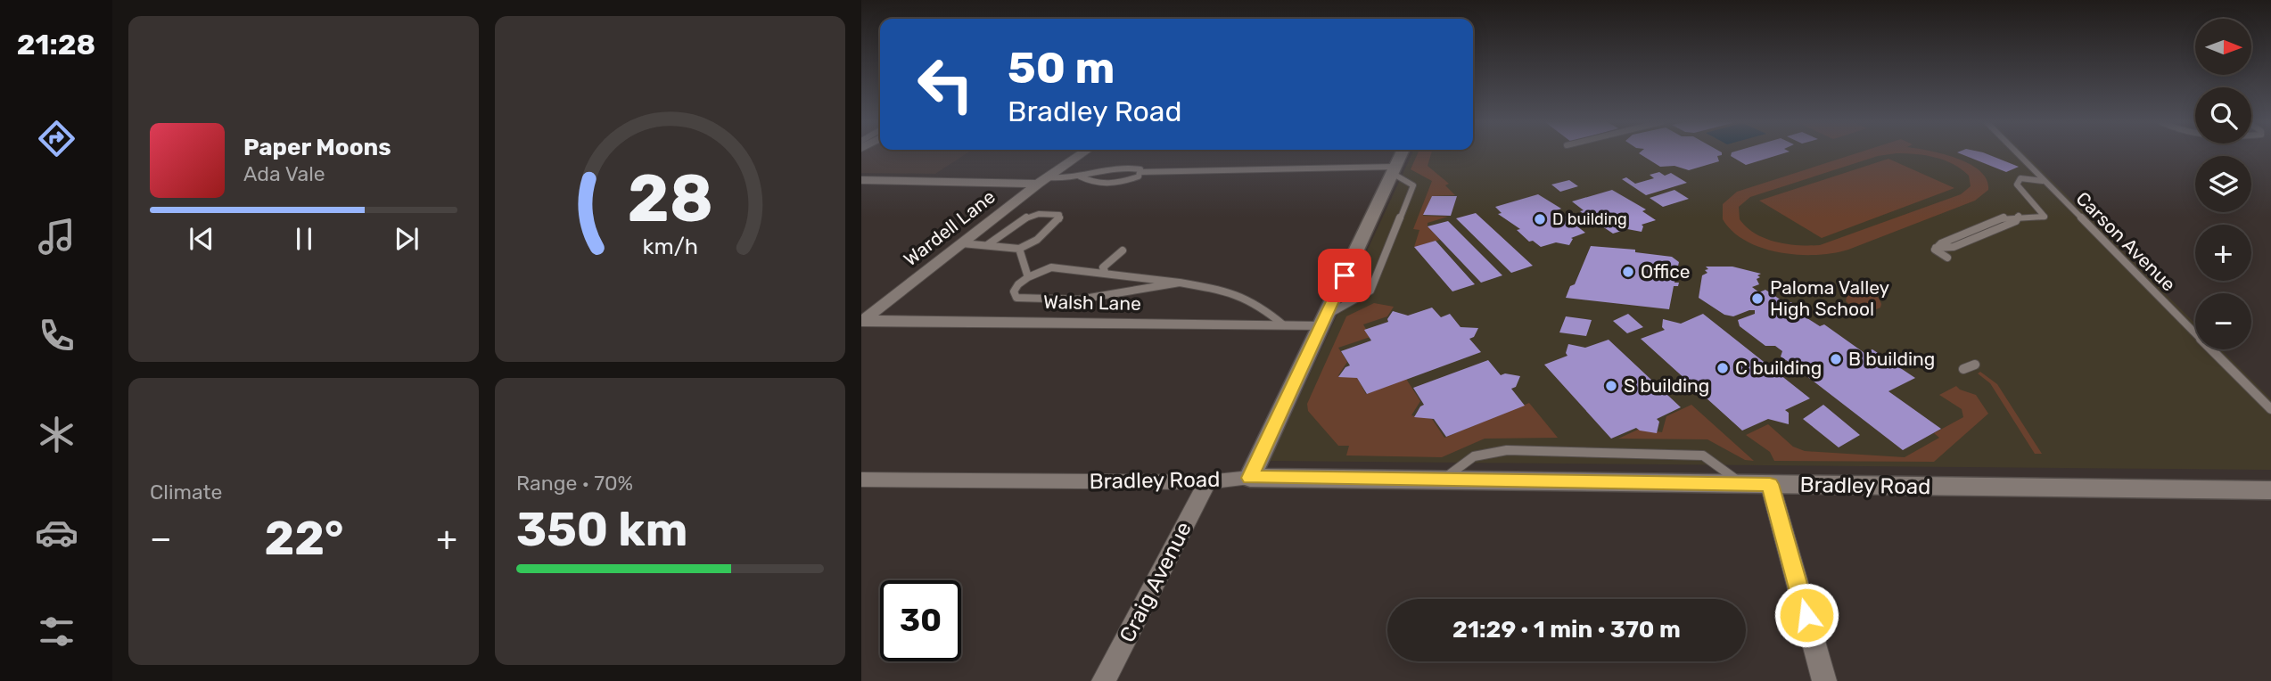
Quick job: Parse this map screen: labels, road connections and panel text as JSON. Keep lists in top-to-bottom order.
{
  "streets": {
    "street": [
      "Wardell Lane",
      "Walsh Lane",
      "Bradley Road",
      "Craig Avenue"
    ],
    "lane": ["Carson Avenue"]
  },
  "crossings": [
    ["Wardell Lane", "Walsh Lane"],
    ["Bradley Road", "Craig Avenue"]
  ],
  "places": [
    "D building",
    "Office",
    "Paloma Valley High School",
    "B building",
    "C building",
    "S building"
  ],
  "north": "right",
  "page": {
    "tabs": "21:28",
    "map_buttons": ["+", "−"],
    "turn": ["50 m", "Bradley Road"],
    "song": ["Paper Moons", "Ada Vale"],
    "tile": [
      "Climate",
      ["Range · 70%", "350 km"]
    ],
    "heat": ["−", "22°", "+"],
    "limit": "30",
    "trip": "21:29 · 1 min · 370 m",
    "gauge": ["28", "km/h"]
  }
}
